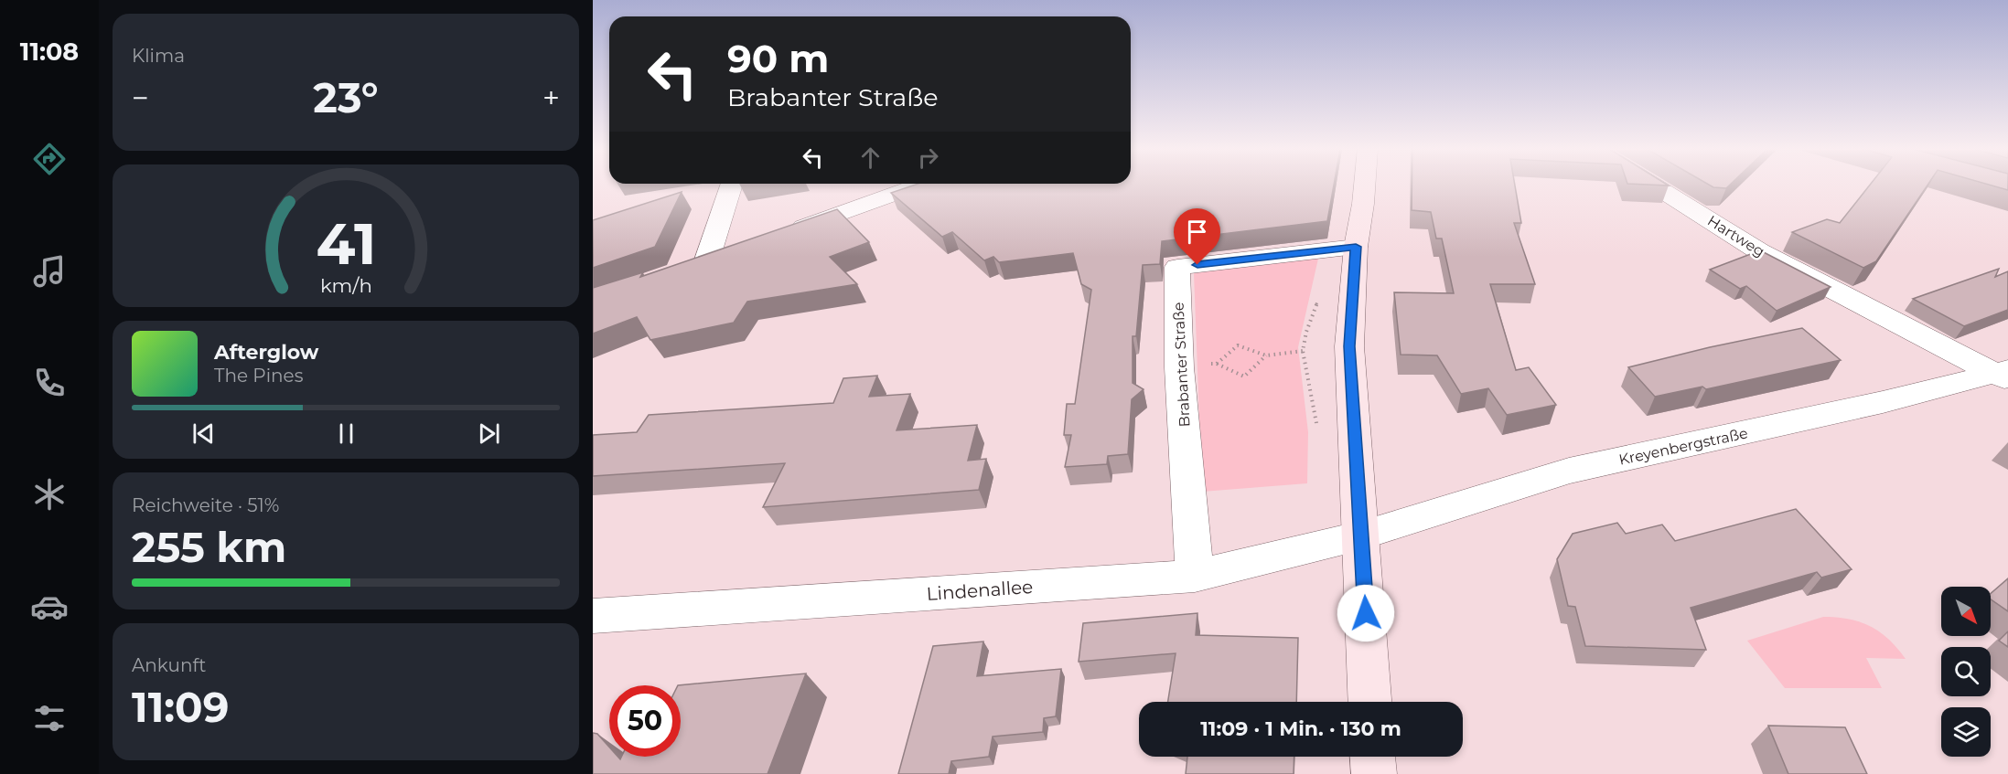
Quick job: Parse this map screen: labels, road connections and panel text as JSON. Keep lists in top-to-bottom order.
{
  "streets": {
    "street": [
      "Hartweg",
      "Brabanter Straße",
      "Kreyenbergstraße",
      "Lindenallee"
    ]
  },
  "crossings": [
    ["Hartweg", "Kreyenbergstraße"],
    ["Brabanter Straße", "Lindenallee"],
    ["Kreyenbergstraße", "Lindenallee"]
  ],
  "north": "bottom right",
  "page": {
    "tabs": "11:08",
    "tile": [
      "Klima",
      ["Reichweite · 51%", "255 km"],
      ["Ankunft", "11:09"]
    ],
    "turn": ["90 m", "Brabanter Straße"],
    "heat": ["−", "23°", "+"],
    "song": ["Afterglow", "The Pines"],
    "limit": "50",
    "trip": "11:09 · 1 Min. · 130 m",
    "gauge": ["41", "km/h"]
  }
}
